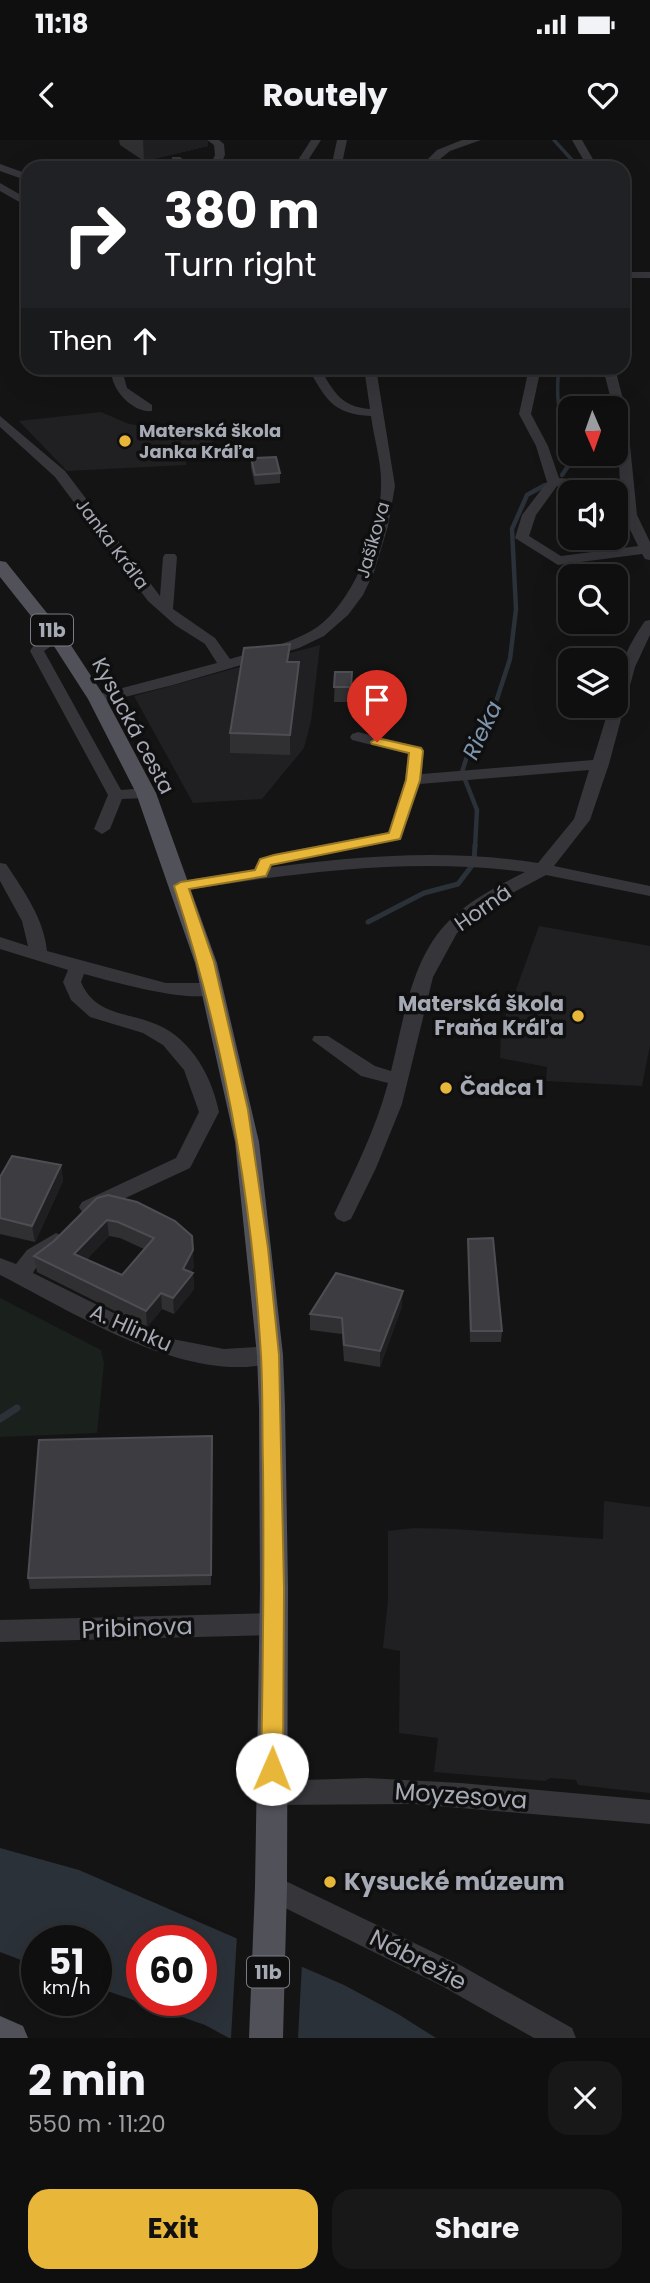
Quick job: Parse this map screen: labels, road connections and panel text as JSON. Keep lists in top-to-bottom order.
{
  "streets": {
    "main road": ["11b", "Kysucká cesta"],
    "street": [
      "Jašíkova",
      "Janka Kráľa",
      "Horná",
      "A. Hlinku",
      "Pribinova",
      "Moyzesova",
      "Nábrežie"
    ]
  },
  "crossings": [
    ["Jašíkova", "Janka Kráľa"],
    ["Jašíkova", "Kysucká cesta"],
    ["11b", "Kysucká cesta"],
    ["11b", "A. Hlinku"],
    ["11b", "Pribinova"],
    ["11b", "Moyzesova"],
    ["11b", "Nábrežie"]
  ],
  "water": ["Rieka"],
  "places": [
    "Materská škola Janka Kráľa",
    "Materská škola Fraňa Kráľa",
    "Čadca 1",
    "Kysucké múzeum"
  ],
  "north": "bottom",
  "page": {
    "status": "11:18",
    "header": "Routely",
    "turn": ["380 m", "Turn right"],
    "then": "Then",
    "speed": "51 km/h",
    "limit": "60",
    "heading": ["2 min", "550 m · 11:20"],
    "buttons": ["Exit", "Share"]
  }
}
